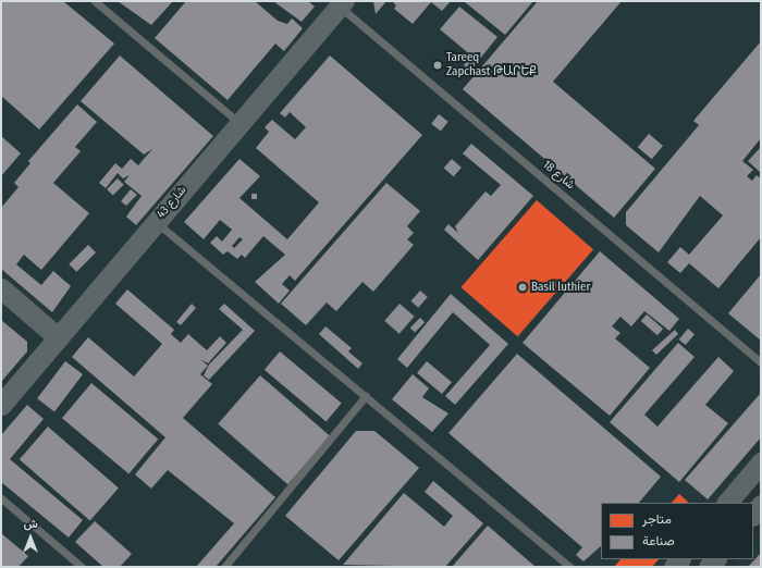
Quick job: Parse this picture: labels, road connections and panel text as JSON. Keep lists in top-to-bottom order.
{
  "streets": {
    "street": ["شارع 43"],
    "lane": ["شارع 18"]
  },
  "crossings": [
    ["شارع 18", "شارع 43"]
  ],
  "places": ["Tareeq Zapchast ԹԱՐԵՔ", "Basil luthier"],
  "legend": ["متاجر", "صناعة"],
  "north": "top"
}
